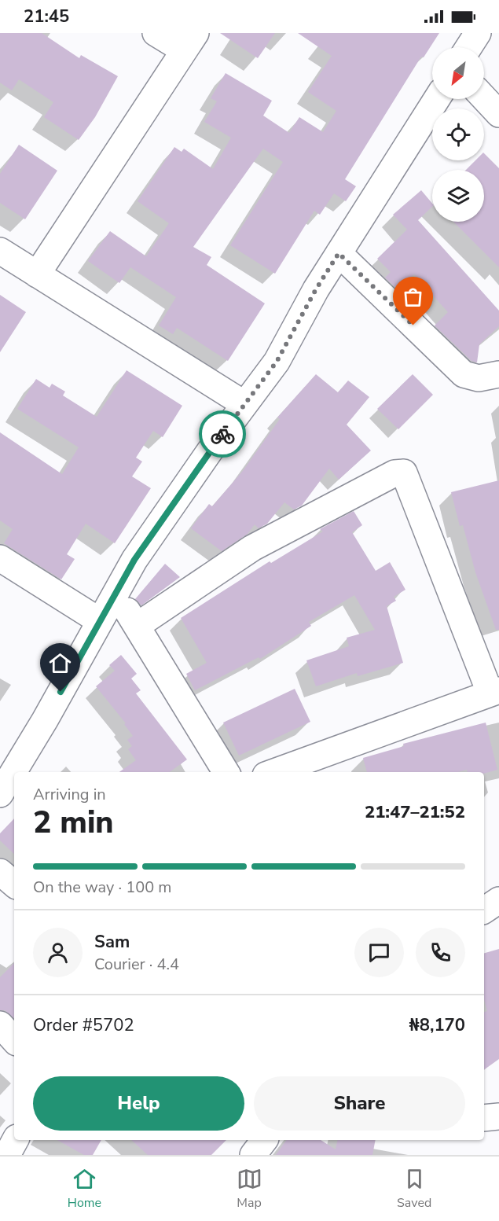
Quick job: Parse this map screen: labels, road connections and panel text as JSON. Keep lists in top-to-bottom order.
{
  "north": "bottom left",
  "page": {
    "status": "21:45",
    "heading": ["2 min", "Arriving in", "21:47–21:52"],
    "panel": [
      "Sam",
      "Courier · 4.4",
      "Order #5702",
      "₦8,170"
    ],
    "bar": "On the way · 100 m",
    "buttons": ["Help", "Share"],
    "tabs": ["Home", "Map", "Saved"]
  }
}
